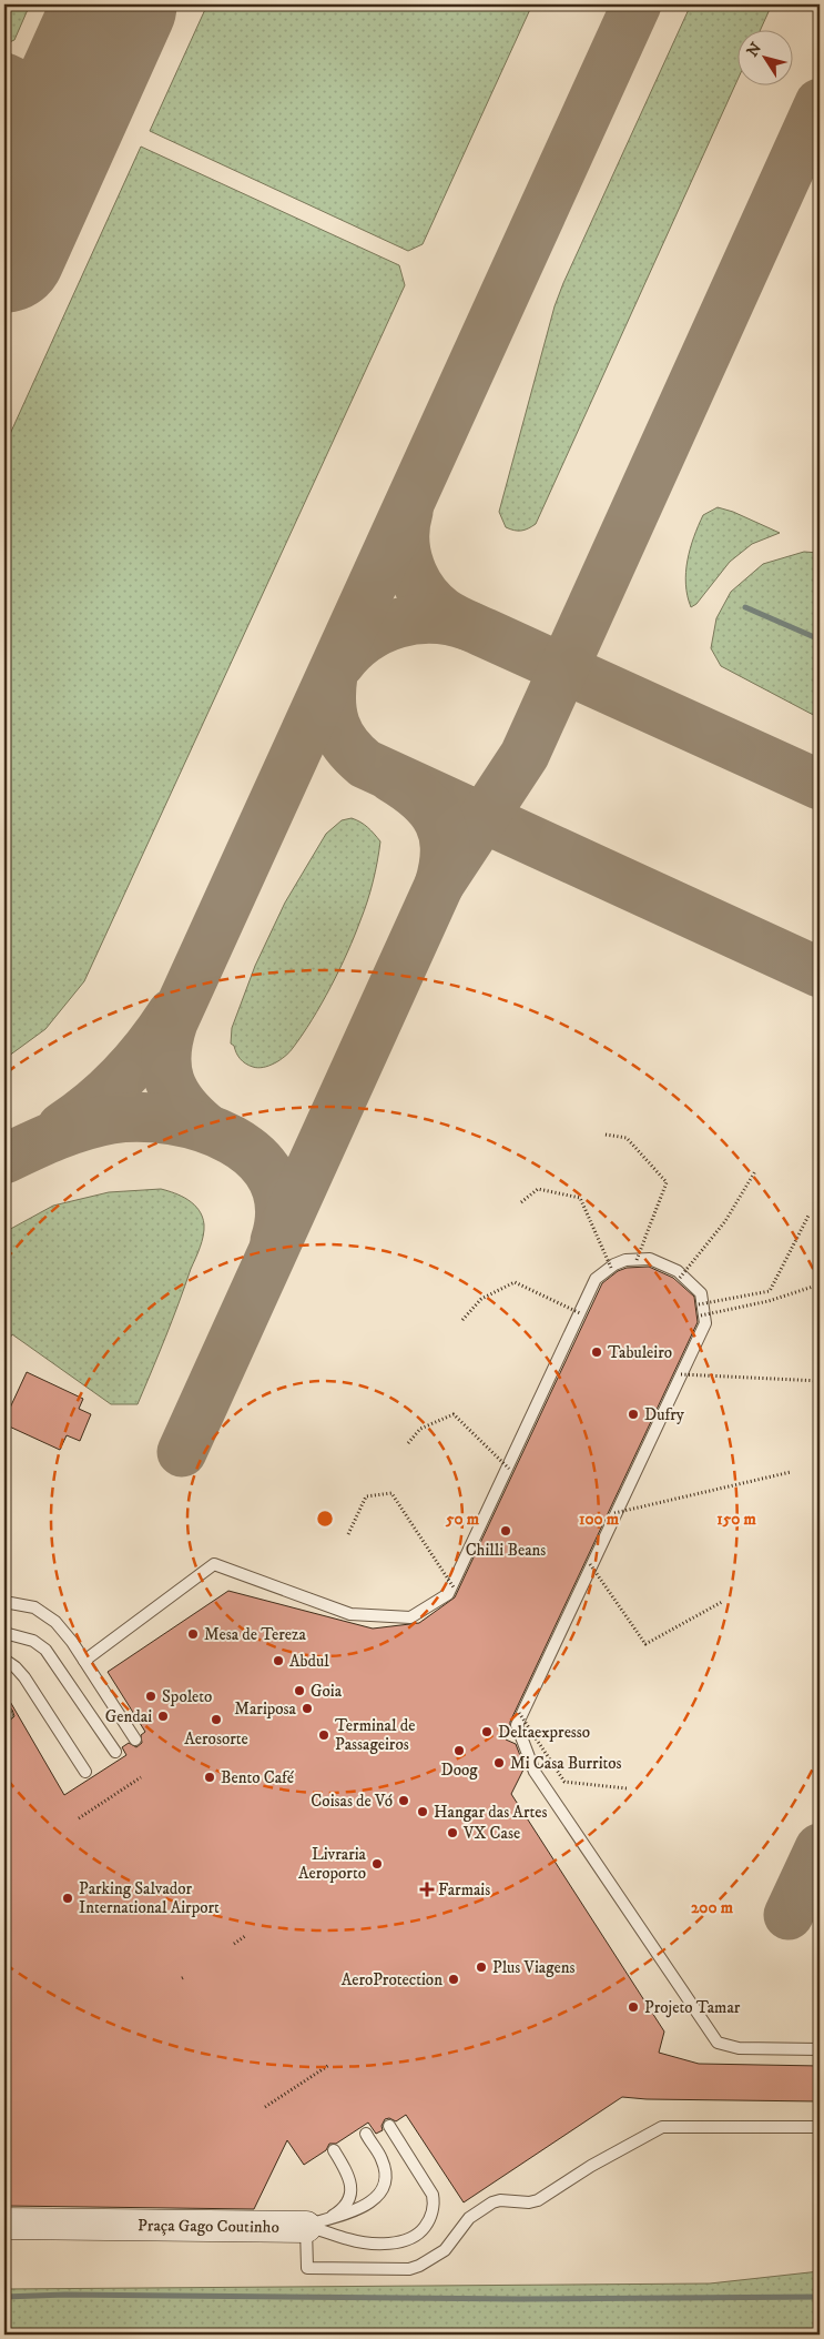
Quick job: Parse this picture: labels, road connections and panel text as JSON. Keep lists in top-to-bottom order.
{
  "streets": {
    "main road": ["Praça Gago Coutinho"]
  },
  "places": {
    "other": [
      "Tabuleiro",
      "Dufry",
      "Chilli Beans",
      "Mesa de Tereza",
      "Abdul",
      "Goia",
      "Spoleto",
      "Mariposa",
      "Gendai",
      "Aerosorte",
      "Deltaexpresso",
      "Terminal de Passageiros",
      "Doog",
      "Mi Casa Burritos",
      "Bento Café",
      "Coisas de Vó",
      "Hangar das Artes",
      "VX Case",
      "Livraria Aeroporto",
      "Parking Salvador International Airport",
      "Plus Viagens",
      "AeroProtection",
      "Projeto Tamar"
    ],
    "health": ["Farmais"]
  },
  "north": "top left",
  "rings": [
    "50 m",
    "100 m",
    "150 m",
    "200 m"
  ]
}
